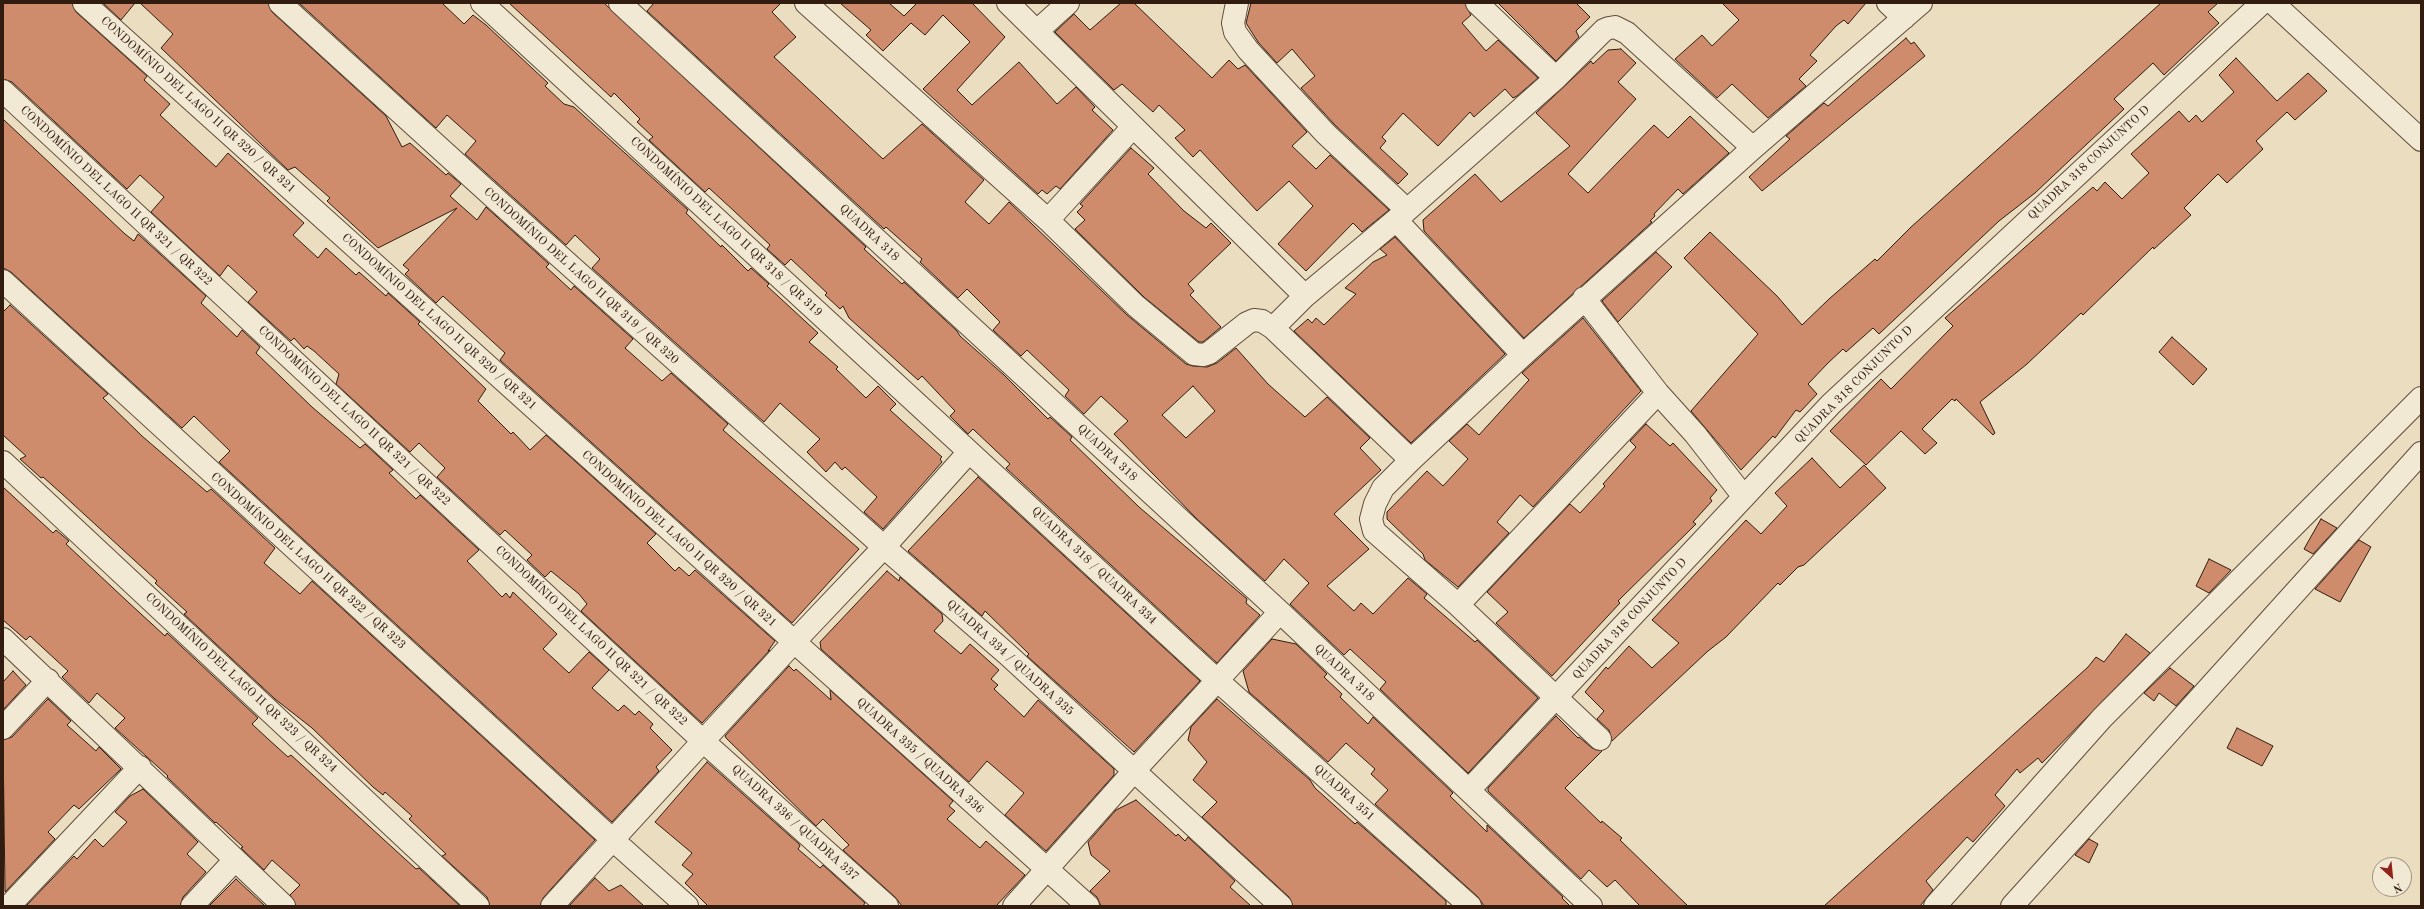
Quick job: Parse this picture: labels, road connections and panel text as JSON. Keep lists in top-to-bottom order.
{
  "streets": {
    "street": [
      "CONDOMÍNIO DEL LAGO II QR 320 / QR 321",
      "QUADRA 318 CONJUNTO D",
      "CONDOMÍNIO DEL LAGO II QR 321 / QR 322",
      "CONDOMÍNIO DEL LAGO II QR 318 / QR 319",
      "QUADRA 318",
      "CONDOMÍNIO DEL LAGO II QR 319 / QR 320",
      "CONDOMÍNIO DEL LAGO II QR 322 / QR 323",
      "QUADRA 318 / QUADRA 334",
      "QUADRA 334 / QUADRA 335",
      "CONDOMÍNIO DEL LAGO II QR 323 / QR 324",
      "QUADRA 335 / QUADRA 336",
      "QUADRA 351",
      "QUADRA 336 / QUADRA 337"
    ]
  },
  "crossings": [
    ["CONDOMÍNIO DEL LAGO II QR 320 / QR 321", "QUADRA 335 / QUADRA 336"],
    ["QUADRA 318 CONJUNTO D", "QUADRA 318"],
    ["CONDOMÍNIO DEL LAGO II QR 321 / QR 322", "QUADRA 336 / QUADRA 337"],
    ["CONDOMÍNIO DEL LAGO II QR 318 / QR 319", "QUADRA 318 / QUADRA 334"],
    ["CONDOMÍNIO DEL LAGO II QR 319 / QR 320", "QUADRA 334 / QUADRA 335"],
    ["QUADRA 318 / QUADRA 334", "QUADRA 351"]
  ],
  "north": "bottom right"
}
